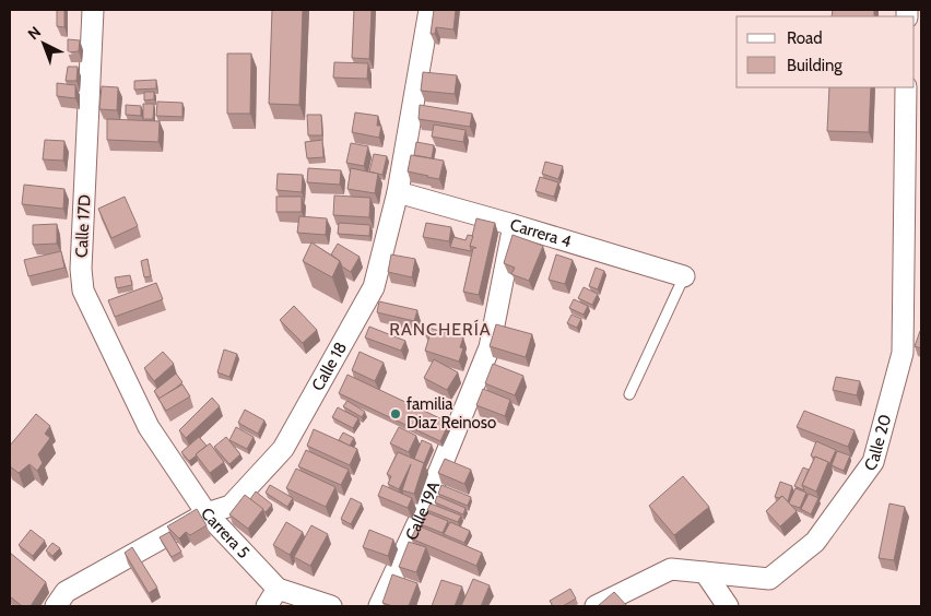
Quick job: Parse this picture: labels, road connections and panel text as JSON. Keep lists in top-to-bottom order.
{
  "streets": {
    "street": [
      "Calle 17D",
      "Carrera 4",
      "Calle 18",
      "Calle 20",
      "Calle 19A",
      "Carrera 5"
    ]
  },
  "crossings": [
    ["Calle 17D", "Carrera 5"],
    ["Carrera 4", "Calle 18"],
    ["Carrera 4", "Calle 19A"],
    ["Calle 18", "Carrera 5"]
  ],
  "districts": ["RANCHERÍA"],
  "places": ["familia Diaz Reinoso"],
  "legend": ["Road", "Building"],
  "north": "top left"
}
